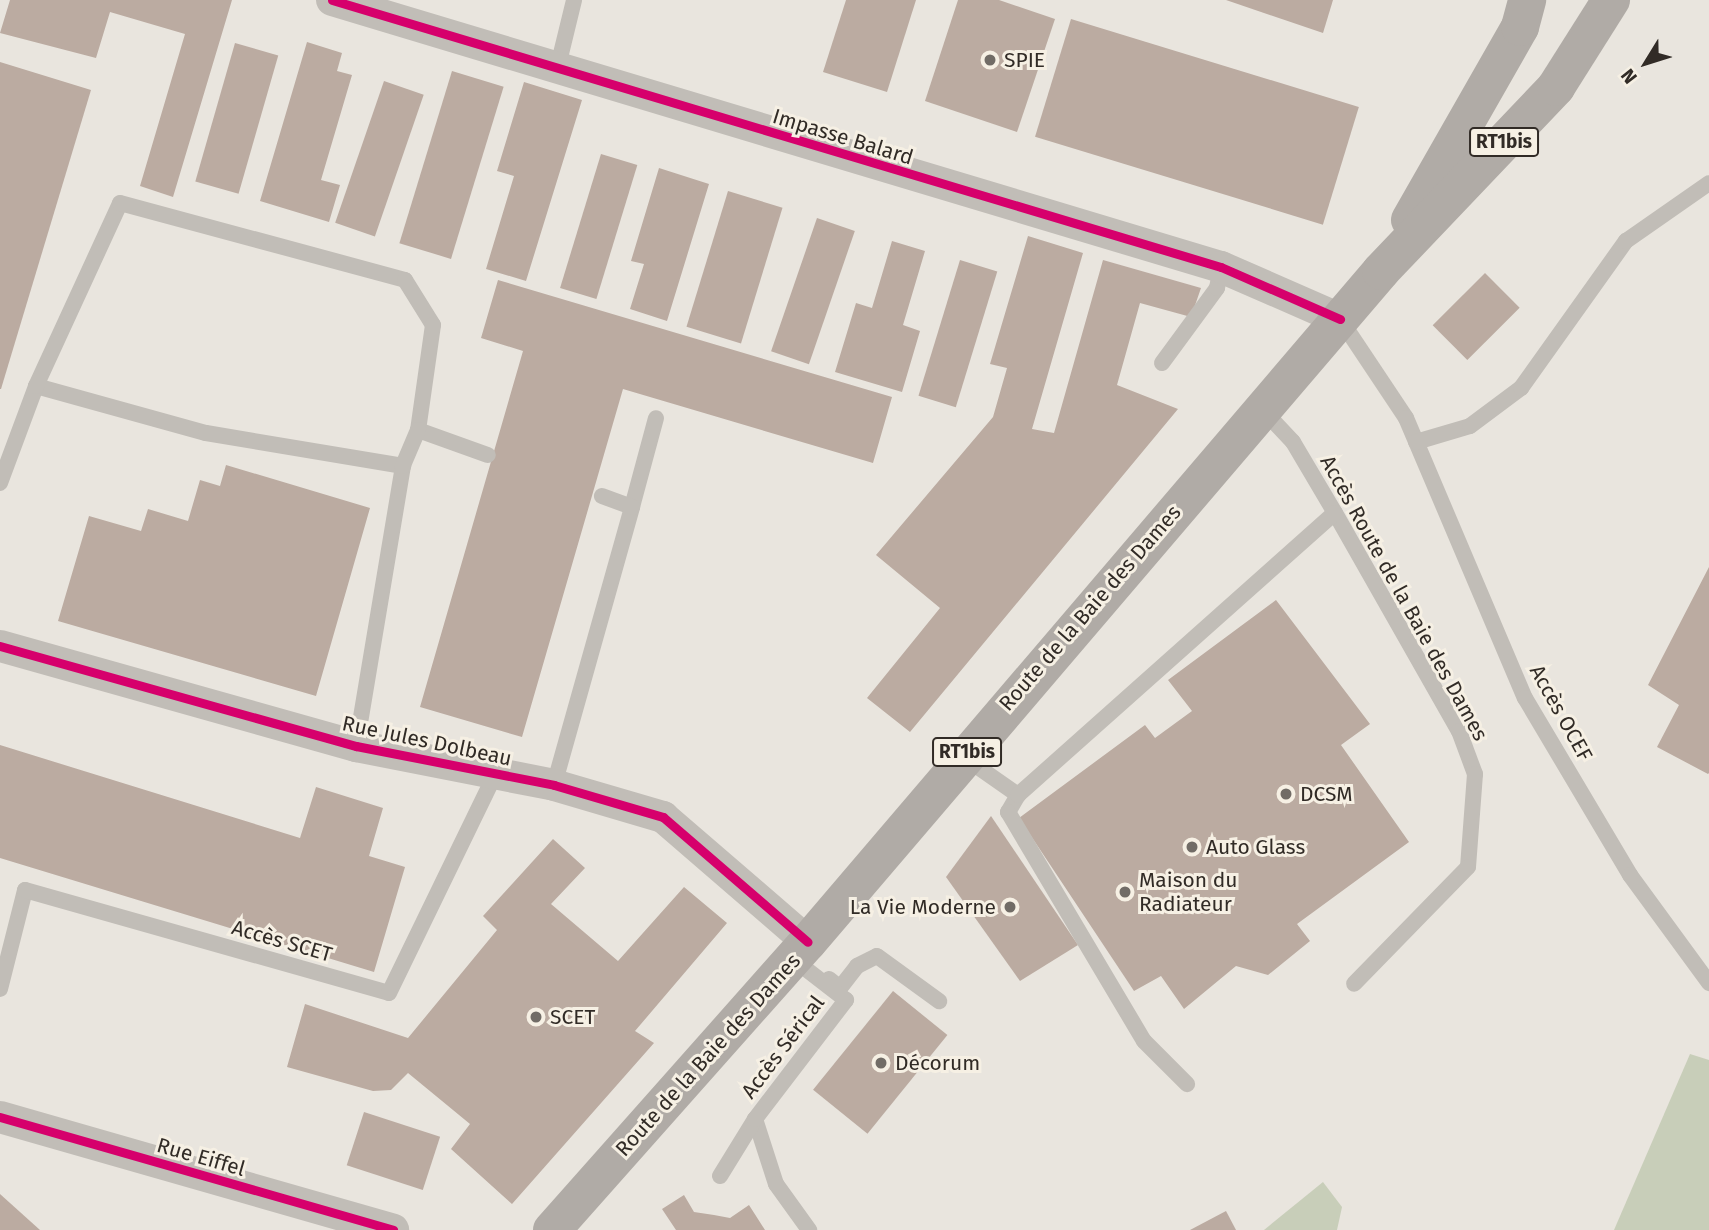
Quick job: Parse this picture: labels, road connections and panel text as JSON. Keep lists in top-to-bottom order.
{
  "streets": {
    "main road": ["RT1bis", "Route de la Baie des Dames"],
    "street": ["Impasse Balard", "Rue Jules Dolbeau", "Rue Eiffel"],
    "lane": [
      "Accès Route de la Baie des Dames",
      "Accès OCEF",
      "Accès SCET",
      "Accès Sérical"
    ]
  },
  "crossings": [
    ["Impasse Balard", "Route de la Baie des Dames"],
    ["Impasse Balard", "Accès OCEF"],
    ["Accès Route de la Baie des Dames", "Route de la Baie des Dames"],
    ["Route de la Baie des Dames", "Accès OCEF"],
    ["Route de la Baie des Dames", "Rue Jules Dolbeau"],
    ["Route de la Baie des Dames", "Accès Sérical"],
    ["Rue Jules Dolbeau", "Accès SCET"],
    ["Rue Jules Dolbeau", "Accès Sérical"]
  ],
  "places": [
    "SPIE",
    "DCSM",
    "Auto Glass",
    "Maison du Radiateur",
    "La Vie Moderne",
    "SCET",
    "Décorum"
  ],
  "north": "bottom left"
}
